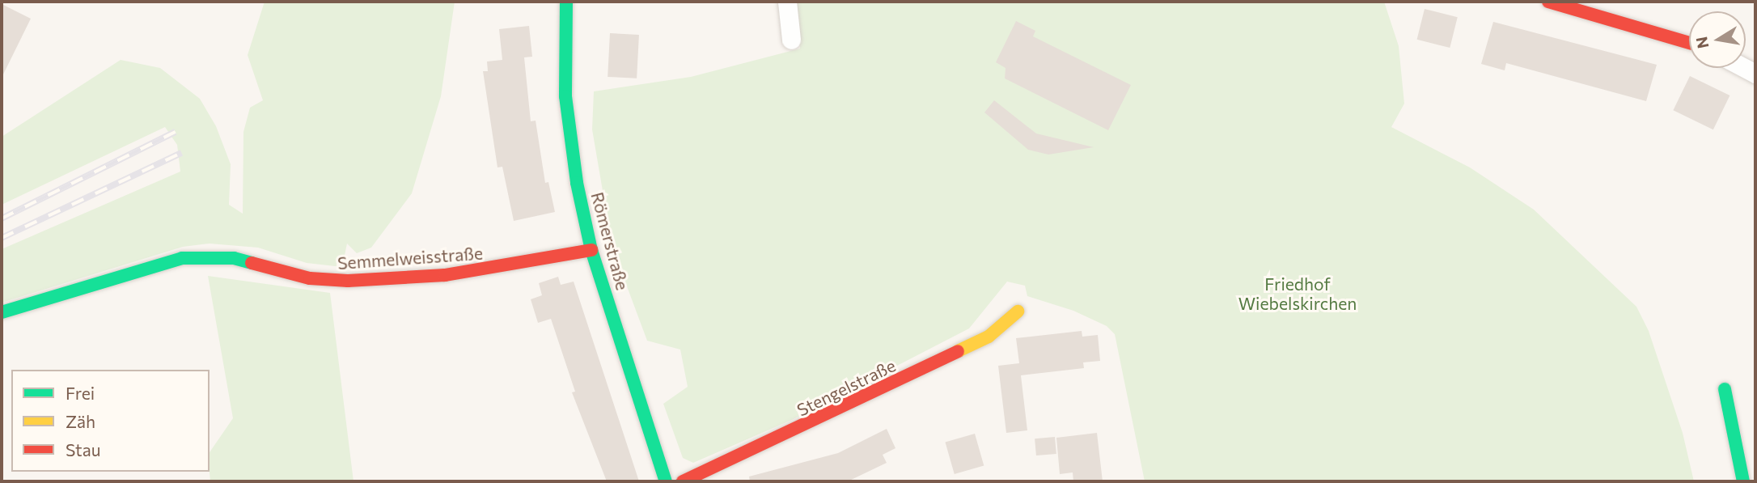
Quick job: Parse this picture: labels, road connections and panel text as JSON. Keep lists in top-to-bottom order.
{
  "streets": {
    "street": ["Römerstraße", "Semmelweisstraße", "Stengelstraße"]
  },
  "crossings": [
    ["Römerstraße", "Semmelweisstraße"]
  ],
  "parks": ["Friedhof Wiebelskirchen"],
  "legend": ["Frei", "Zäh", "Stau"],
  "north": "left"
}
